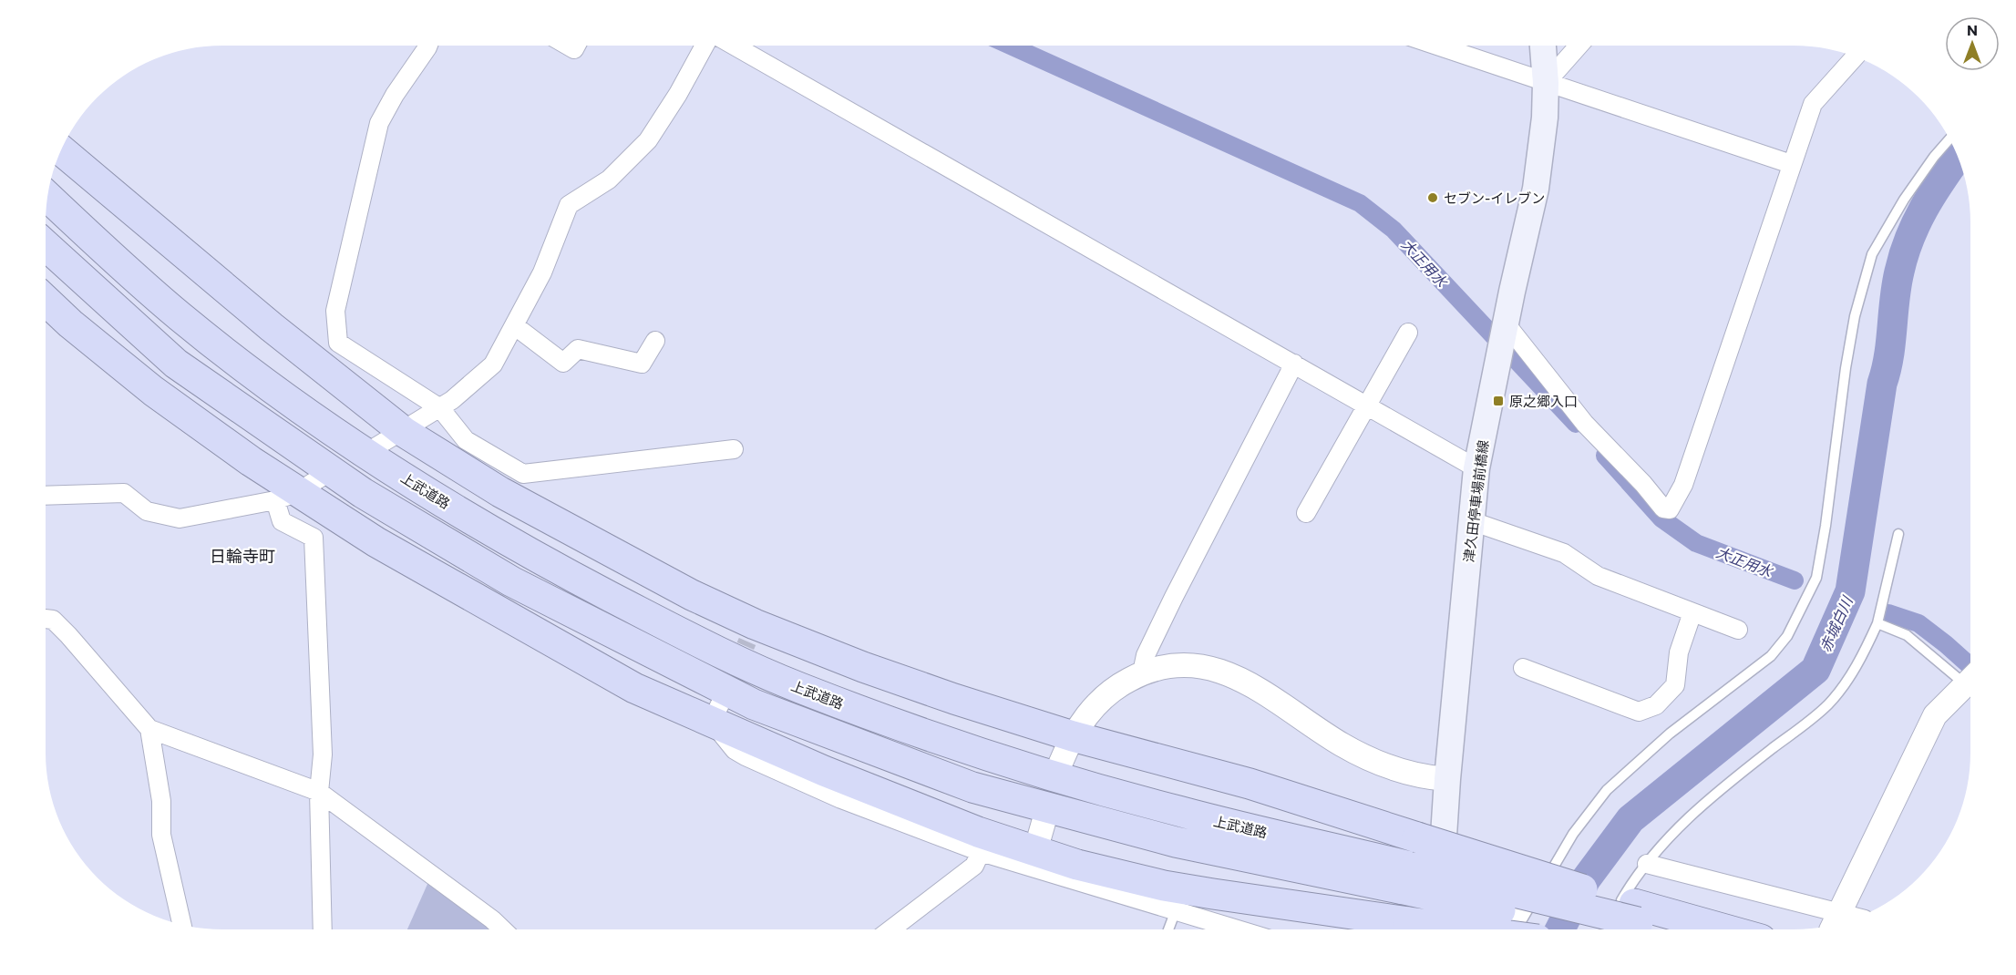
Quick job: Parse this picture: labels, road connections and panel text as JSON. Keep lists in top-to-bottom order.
{
  "streets": {
    "highway": ["上武道路"],
    "main road": ["津久田停車場前橋線"]
  },
  "districts": ["日輪寺町"],
  "water": ["大正用水", "赤城白川"],
  "places": {
    "other": ["セブン-イレブン"],
    "transit": ["原之郷入口"]
  },
  "north": "top"
}
